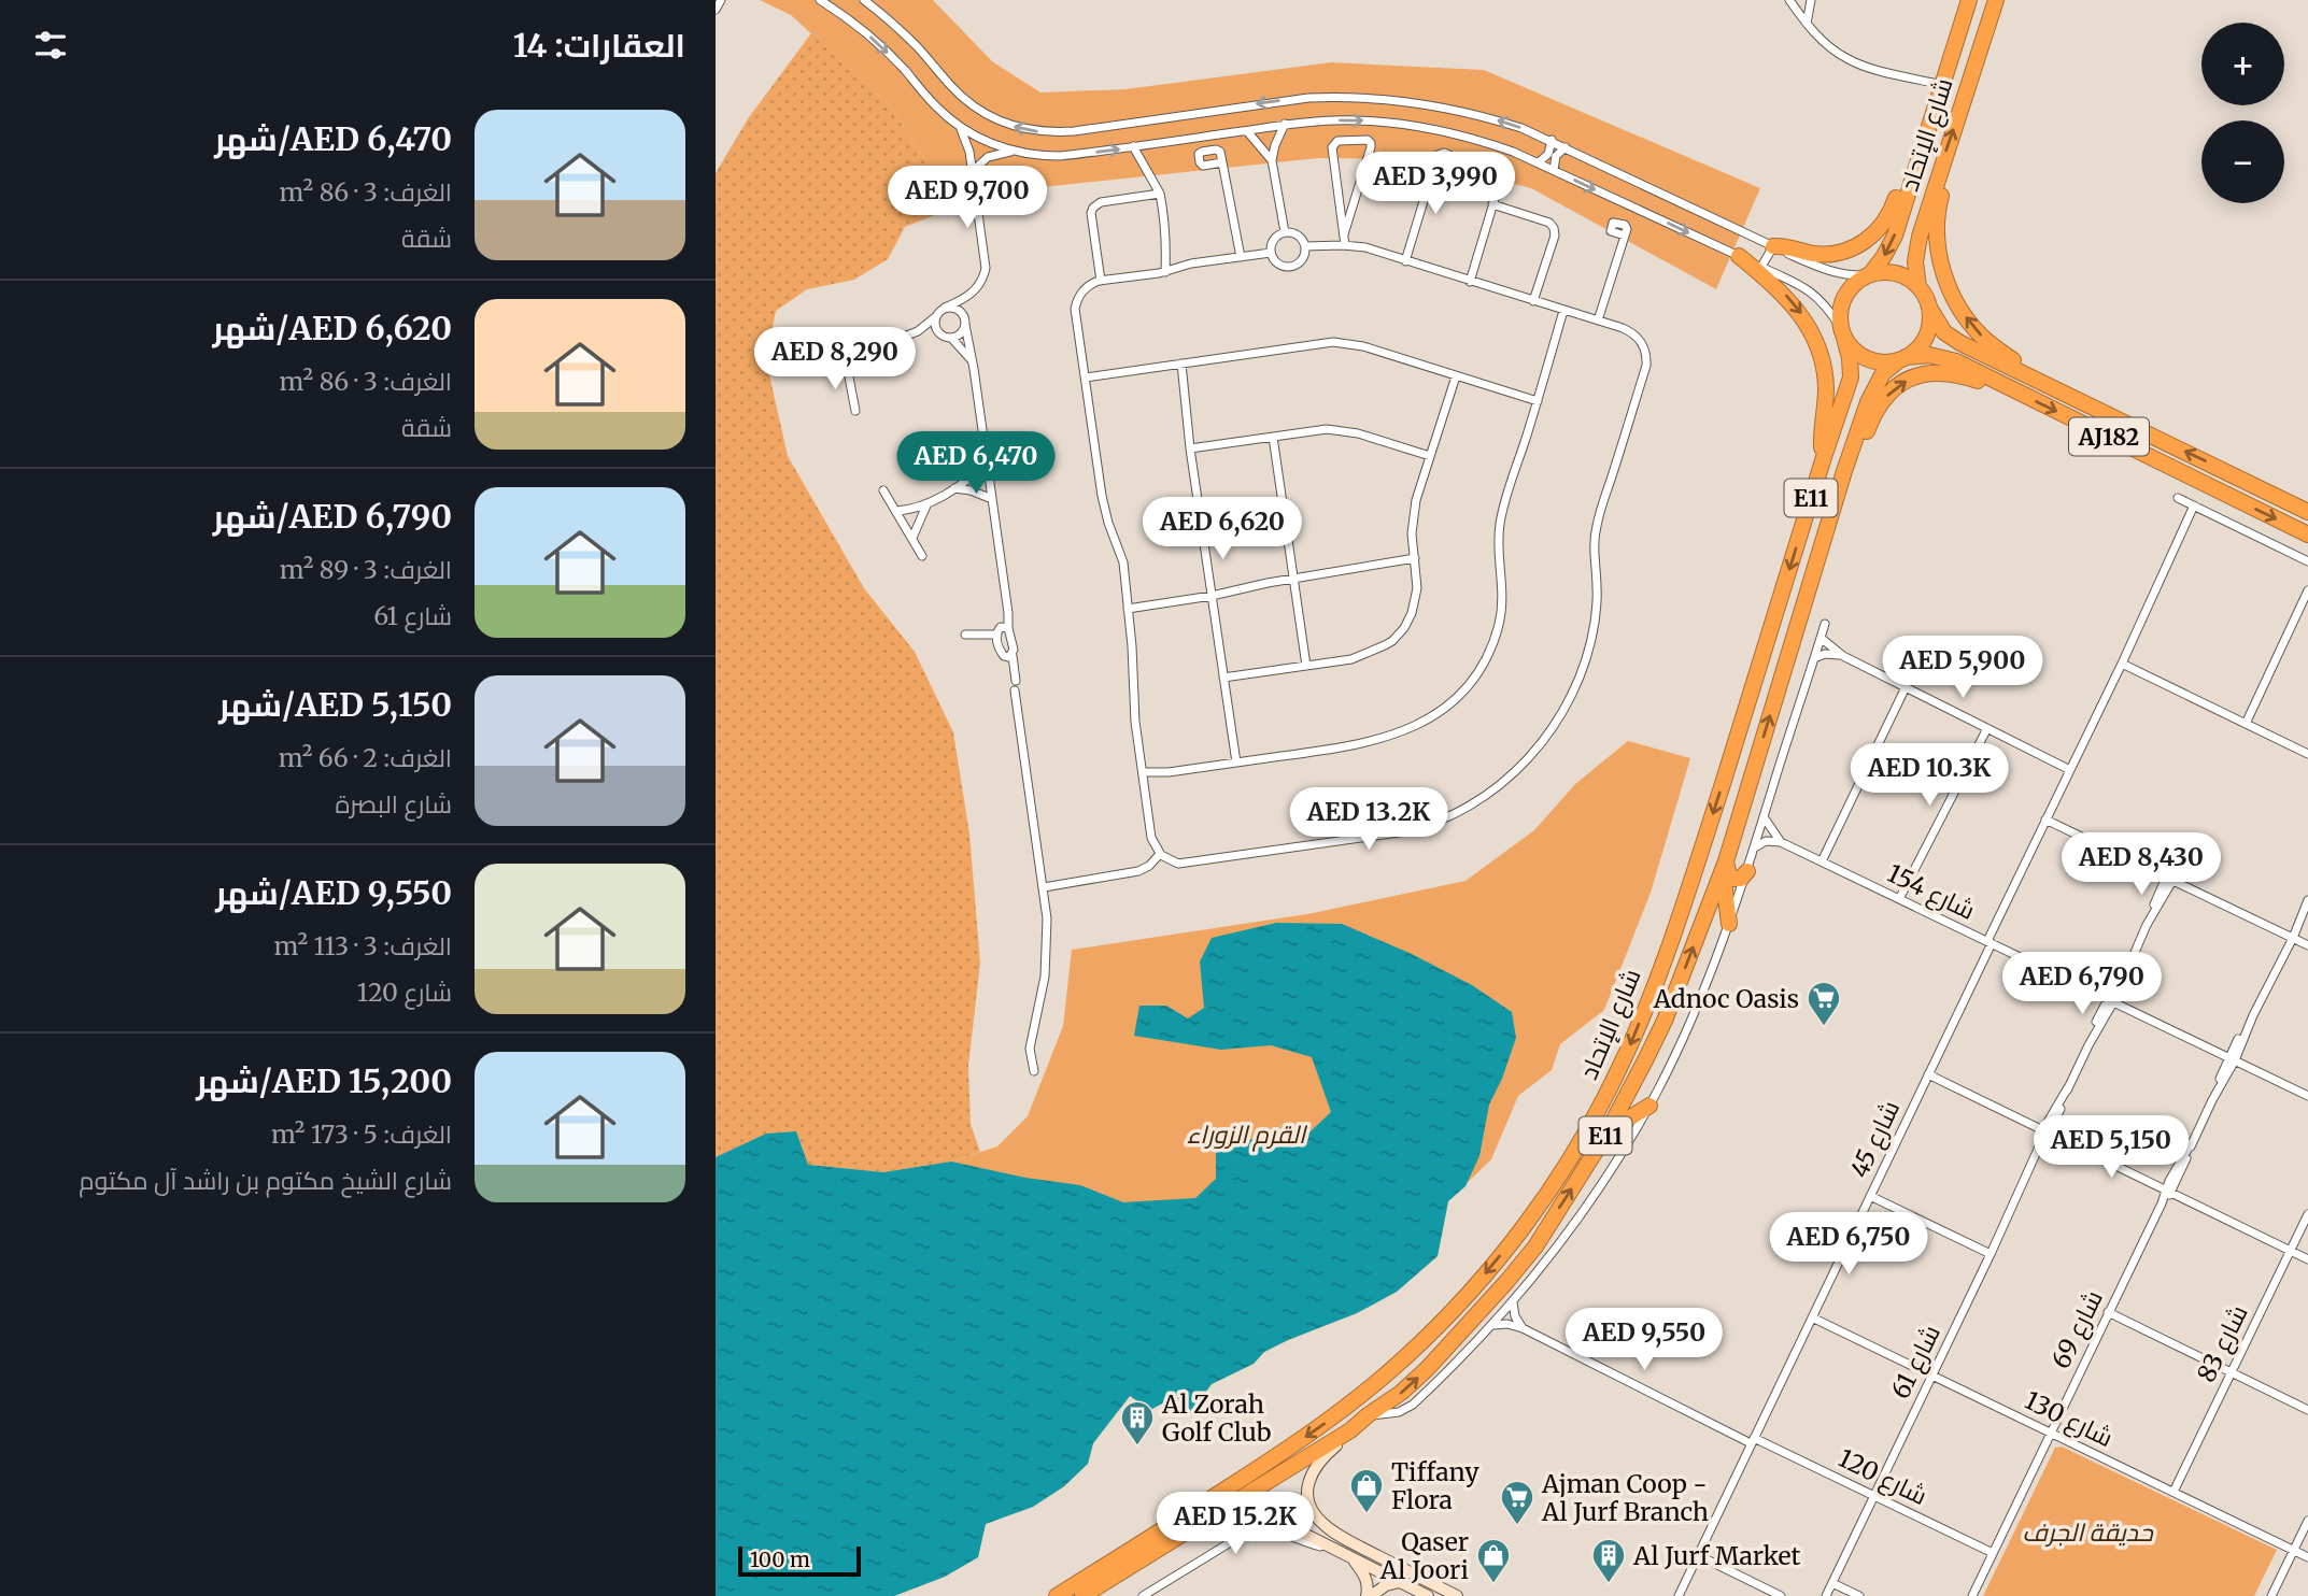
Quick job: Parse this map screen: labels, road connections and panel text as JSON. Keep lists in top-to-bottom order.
{
  "streets": {
    "highway": ["شارع الإتحاد", "AJ182", "E11"],
    "street": [
      "شارع 154",
      "شارع 45",
      "شارع 69",
      "شارع 83",
      "شارع 61",
      "شارع 130",
      "شارع 120"
    ]
  },
  "crossings": [
    ["شارع الإتحاد", "AJ182"],
    ["شارع 154", "شارع 45"],
    ["شارع 154", "شارع 69"],
    ["شارع 154", "شارع 61"],
    ["شارع 45", "شارع 130"],
    ["شارع 45", "شارع 120"],
    ["شارع 69", "شارع 130"],
    ["شارع 69", "شارع 120"],
    ["شارع 83", "شارع 130"],
    ["شارع 61", "شارع 130"],
    ["شارع 61", "شارع 120"]
  ],
  "parks": ["القرم الزوراء", "حديقة الجرف"],
  "places": {
    "supermarket": ["Adnoc Oasis", "Ajman Coop - Al Jurf Branch"],
    "building": ["Al Zorah Golf Club", "Al Jurf Market"],
    "shop": ["Tiffany Flora", "Qaser Al Joori"]
  },
  "scale_bar": "100 m",
  "page": {
    "heading": "العقارات: 14",
    "map_buttons": ["+", "−"],
    "list": [
      {
        "name": "AED 6,470/شهر",
        "note": "الغرف: 3 · 86 m² · شقة"
      },
      {
        "name": "AED 6,620/شهر",
        "note": "الغرف: 3 · 86 m² · شقة"
      },
      {
        "name": "AED 6,790/شهر",
        "note": "الغرف: 3 · 89 m² · شارع 61"
      },
      {
        "name": "AED 5,150/شهر",
        "note": "الغرف: 2 · 66 m² · شارع البصرة"
      },
      {
        "name": "AED 9,550/شهر",
        "note": "الغرف: 3 · 113 m² · شارع 120"
      },
      {
        "name": "AED 15,200/شهر",
        "note": "الغرف: 5 · 173 m² · شارع الشيخ مكتوم بن راشد آل مكتوم"
      }
    ],
    "price": [
      "AED 3,990",
      "AED 9,700",
      "AED 8,290",
      "AED 6,470",
      "AED 6,620",
      "AED 5,900",
      "AED 10.3K",
      "AED 13.2K",
      "AED 8,430",
      "AED 6,790",
      "AED 5,150",
      "AED 6,750",
      "AED 9,550",
      "AED 15.2K"
    ],
    "scale": "100 m"
  }
}
